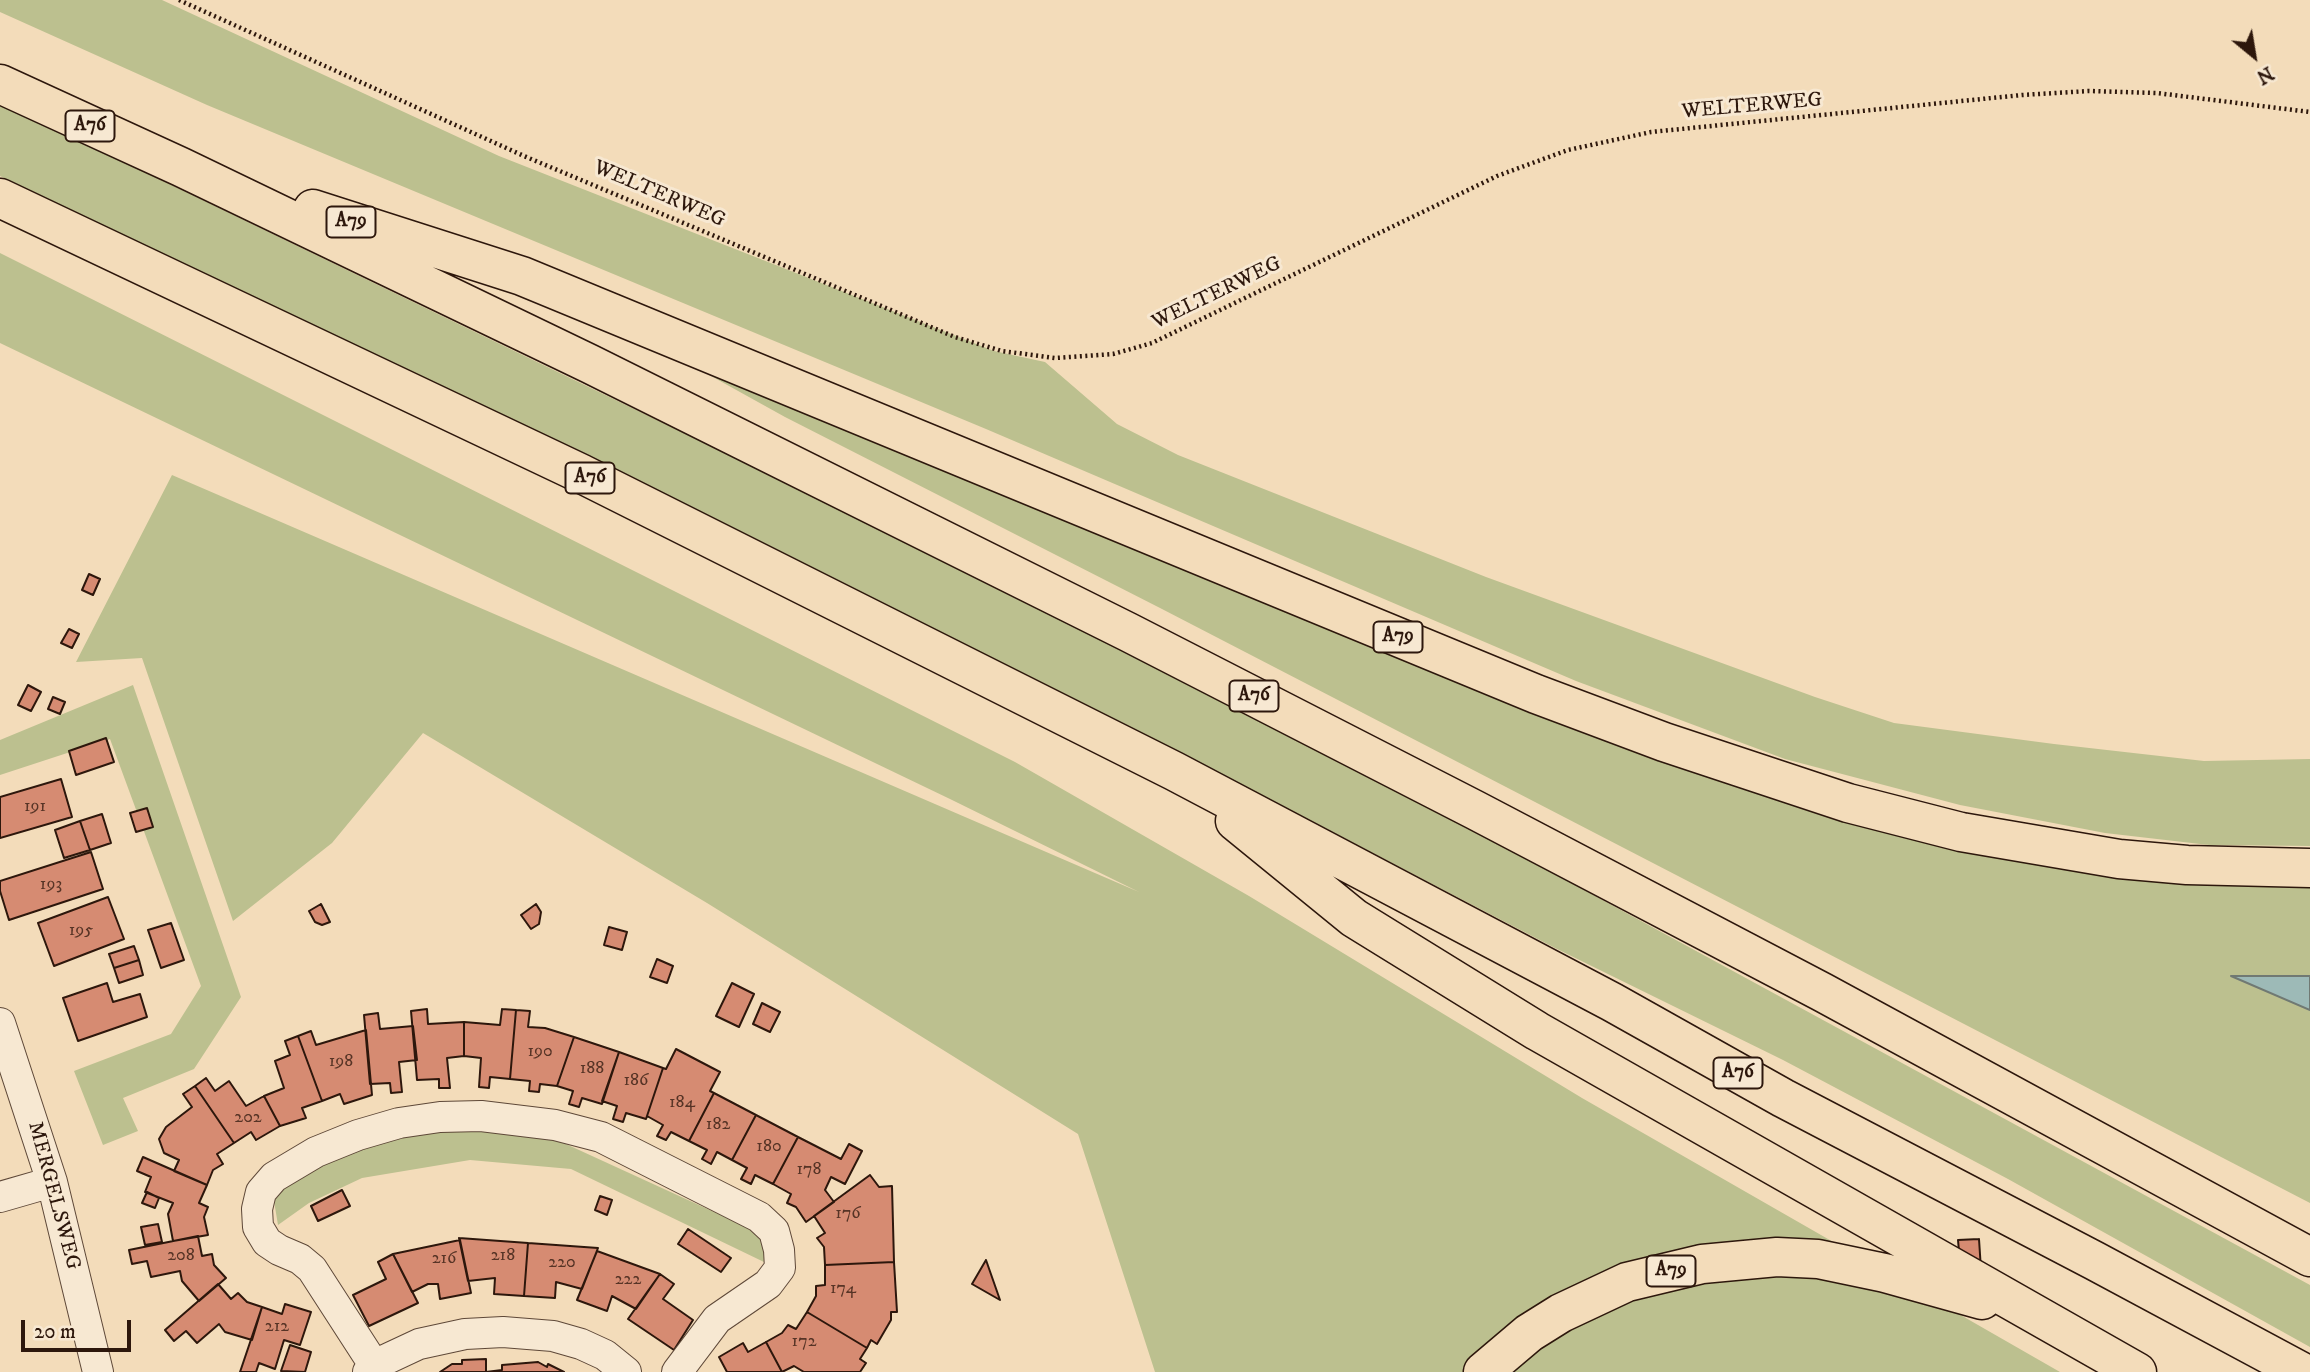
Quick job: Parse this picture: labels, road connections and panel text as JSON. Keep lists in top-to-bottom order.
{
  "streets": {
    "highway": ["A76", "A79"],
    "street": ["MERGELSWEG"],
    "path": ["WELTERWEG"]
  },
  "crossings": [
    ["A76", "A79"]
  ],
  "house_numbers": [
    "191",
    "193",
    "195",
    "190",
    "198",
    "188",
    "186",
    "184",
    "202",
    "182",
    "180",
    "178",
    "176",
    "208",
    "218",
    "216",
    "220",
    "222",
    "174",
    "212",
    "172"
  ],
  "scale_bar": "20 m",
  "north": "bottom right"
}
